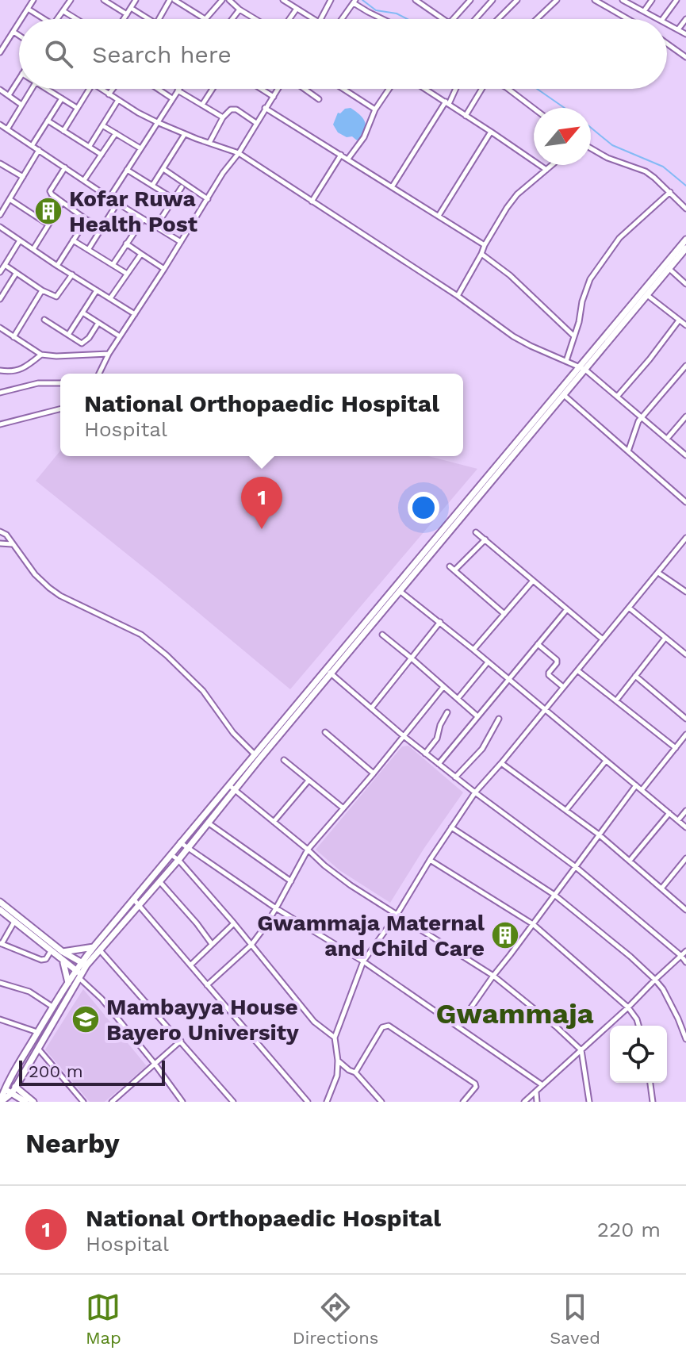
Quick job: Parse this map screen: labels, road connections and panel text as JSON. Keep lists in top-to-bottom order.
{
  "districts": ["Gwammaja"],
  "places": {
    "building": ["Kofar Ruwa Health Post", "Gwammaja Maternal and Child Care"],
    "school or university": ["Mambayya House Bayero University"]
  },
  "scale_bar": "200 m",
  "north": "top right",
  "page": {
    "search": "Search here",
    "popup": ["National Orthopaedic Hospital", "Hospital"],
    "pins": "1",
    "scale": "200 m",
    "heading": "Nearby",
    "list": [
      {
        "mark": "1",
        "name": "National Orthopaedic Hospital",
        "note": "Hospital",
        "value": "220 m"
      }
    ],
    "nav": ["Map", "Directions", "Saved"]
  }
}
